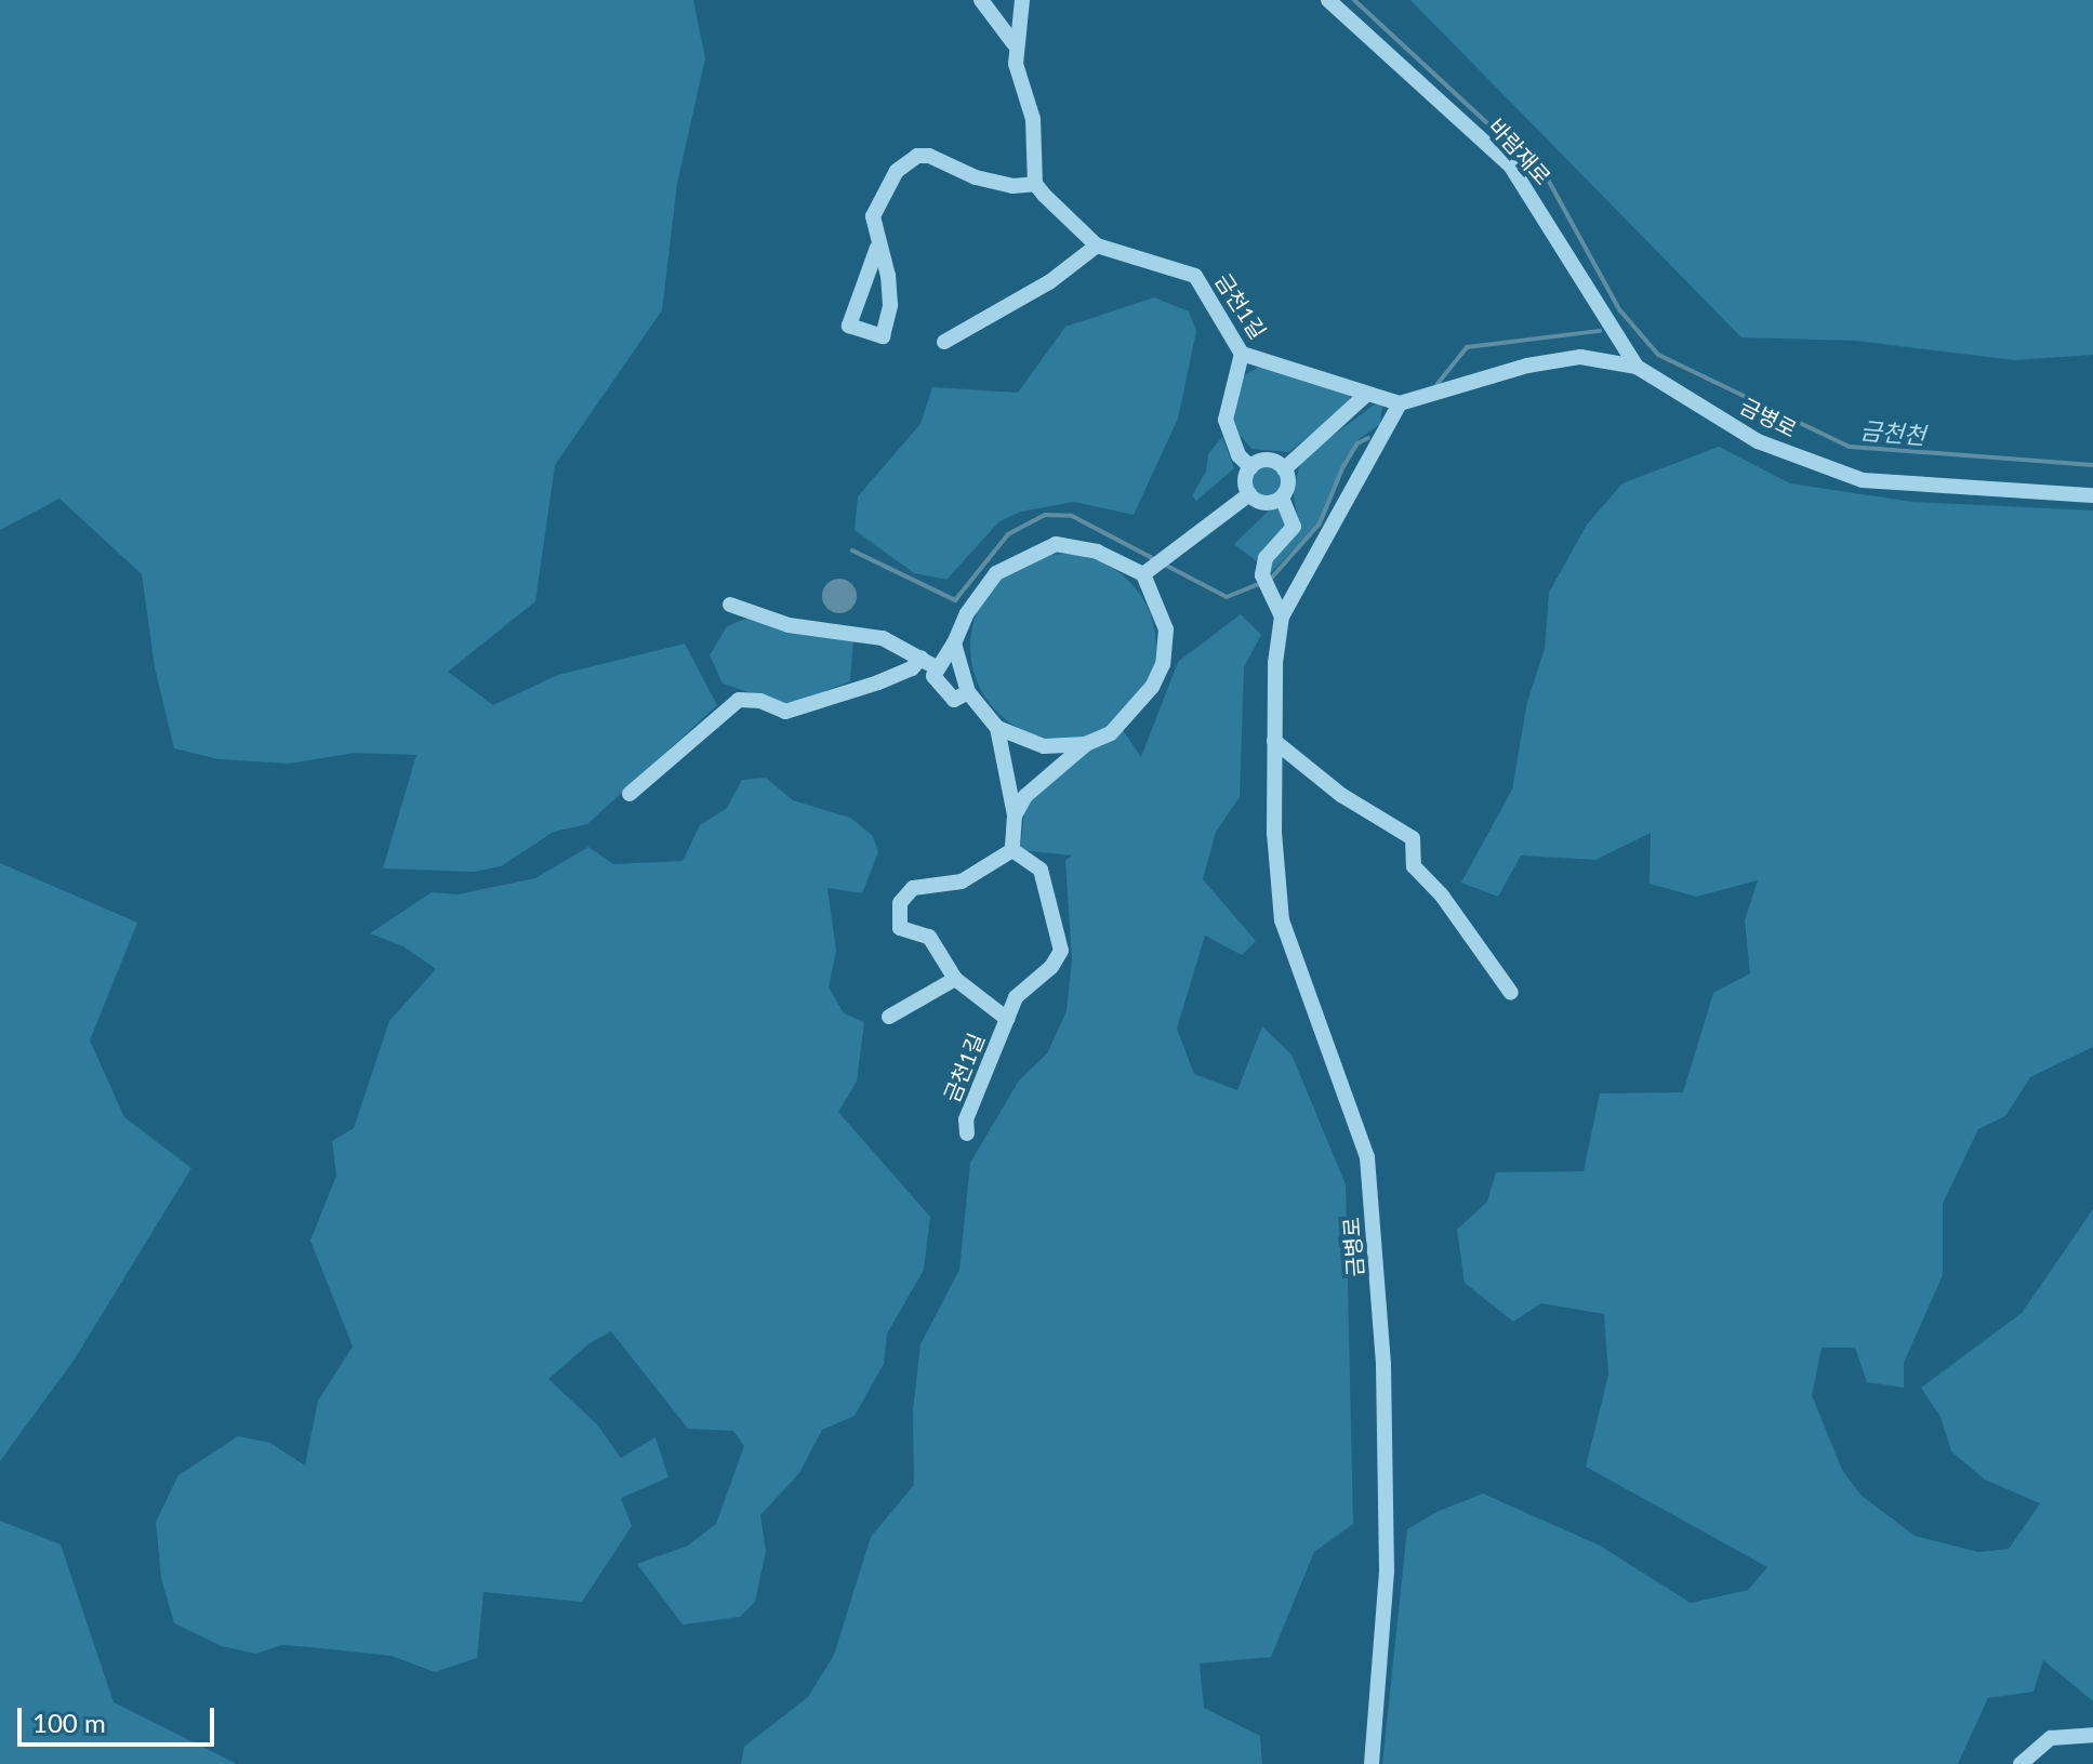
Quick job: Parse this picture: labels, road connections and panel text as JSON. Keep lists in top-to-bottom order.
{
  "streets": {
    "street": ["바람재로", "금천1길", "금병로"]
  },
  "crossings": [
    ["바람재로", "금병로"],
    ["금천1길", "금병로"]
  ],
  "water": ["금천천"],
  "scale_bar": "100 m"
}
